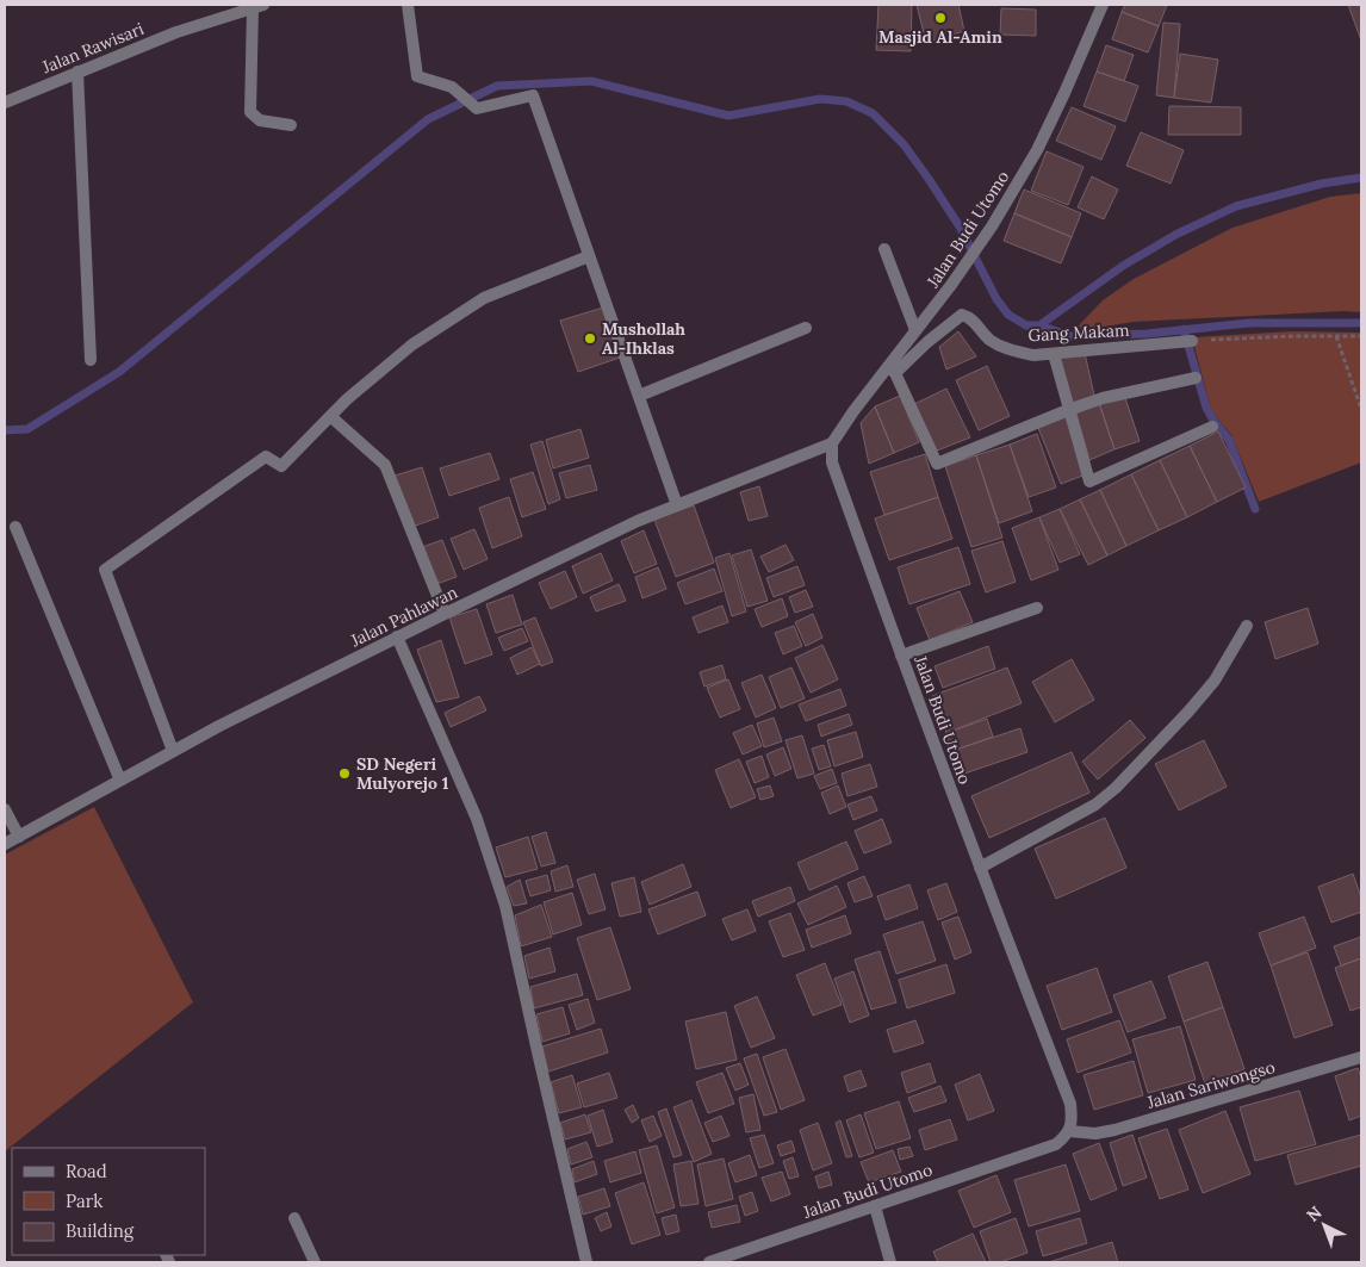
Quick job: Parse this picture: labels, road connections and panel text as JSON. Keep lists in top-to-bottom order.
{
  "streets": {
    "street": [
      "Jalan Rawisari",
      "Jalan Budi Utomo",
      "Gang Makam",
      "Jalan Pahlawan",
      "Jalan Sariwongso"
    ]
  },
  "crossings": [
    ["Jalan Budi Utomo", "Gang Makam"],
    ["Jalan Budi Utomo", "Jalan Pahlawan"],
    ["Jalan Budi Utomo", "Jalan Sariwongso"]
  ],
  "places": ["Masjid Al-Amin", "Mushollah Al-Ihklas", "SD Negeri Mulyorejo 1"],
  "legend": ["Road", "Park", "Building"],
  "north": "top left"
}
